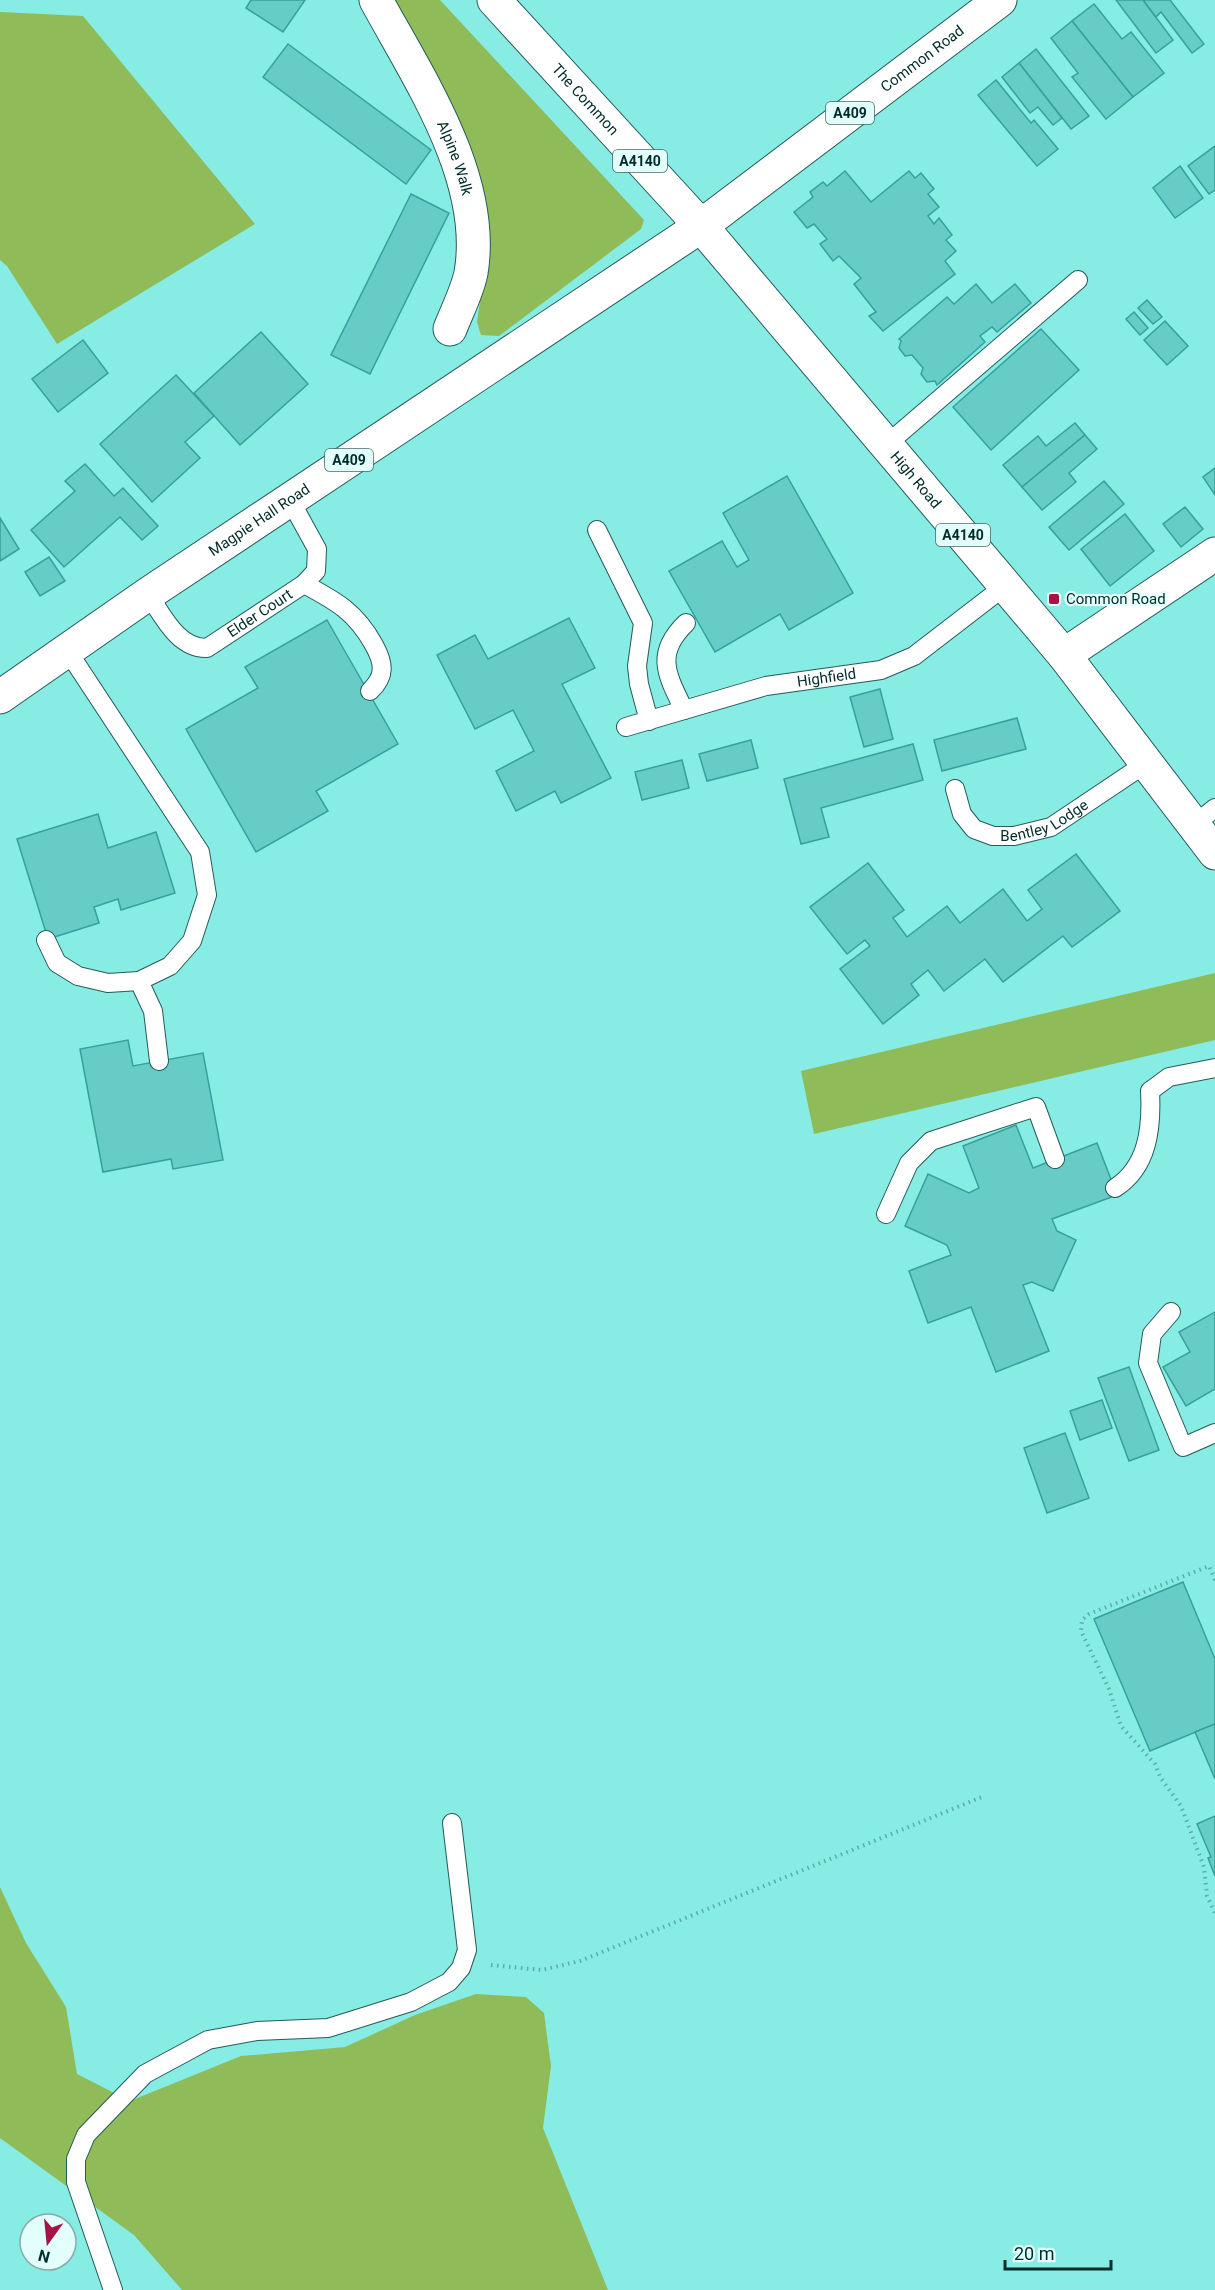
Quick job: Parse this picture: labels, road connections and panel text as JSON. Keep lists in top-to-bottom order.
{
  "streets": {
    "main road": [
      "Common Road",
      "The Common",
      "A409",
      "Alpine Walk",
      "A4140",
      "High Road",
      "Magpie Hall Road"
    ],
    "lane": ["Elder Court", "Highfield", "Bentley Lodge"]
  },
  "crossings": [
    ["Common Road", "The Common"],
    ["Common Road", "High Road"],
    ["Common Road", "Magpie Hall Road"],
    ["The Common", "High Road"],
    ["The Common", "Magpie Hall Road"],
    ["High Road", "Magpie Hall Road"],
    ["High Road", "Highfield"],
    ["High Road", "Bentley Lodge"],
    ["Magpie Hall Road", "Elder Court"]
  ],
  "places": {
    "transit": ["Common Road"]
  },
  "scale_bar": "20 m",
  "north": "bottom"
}
